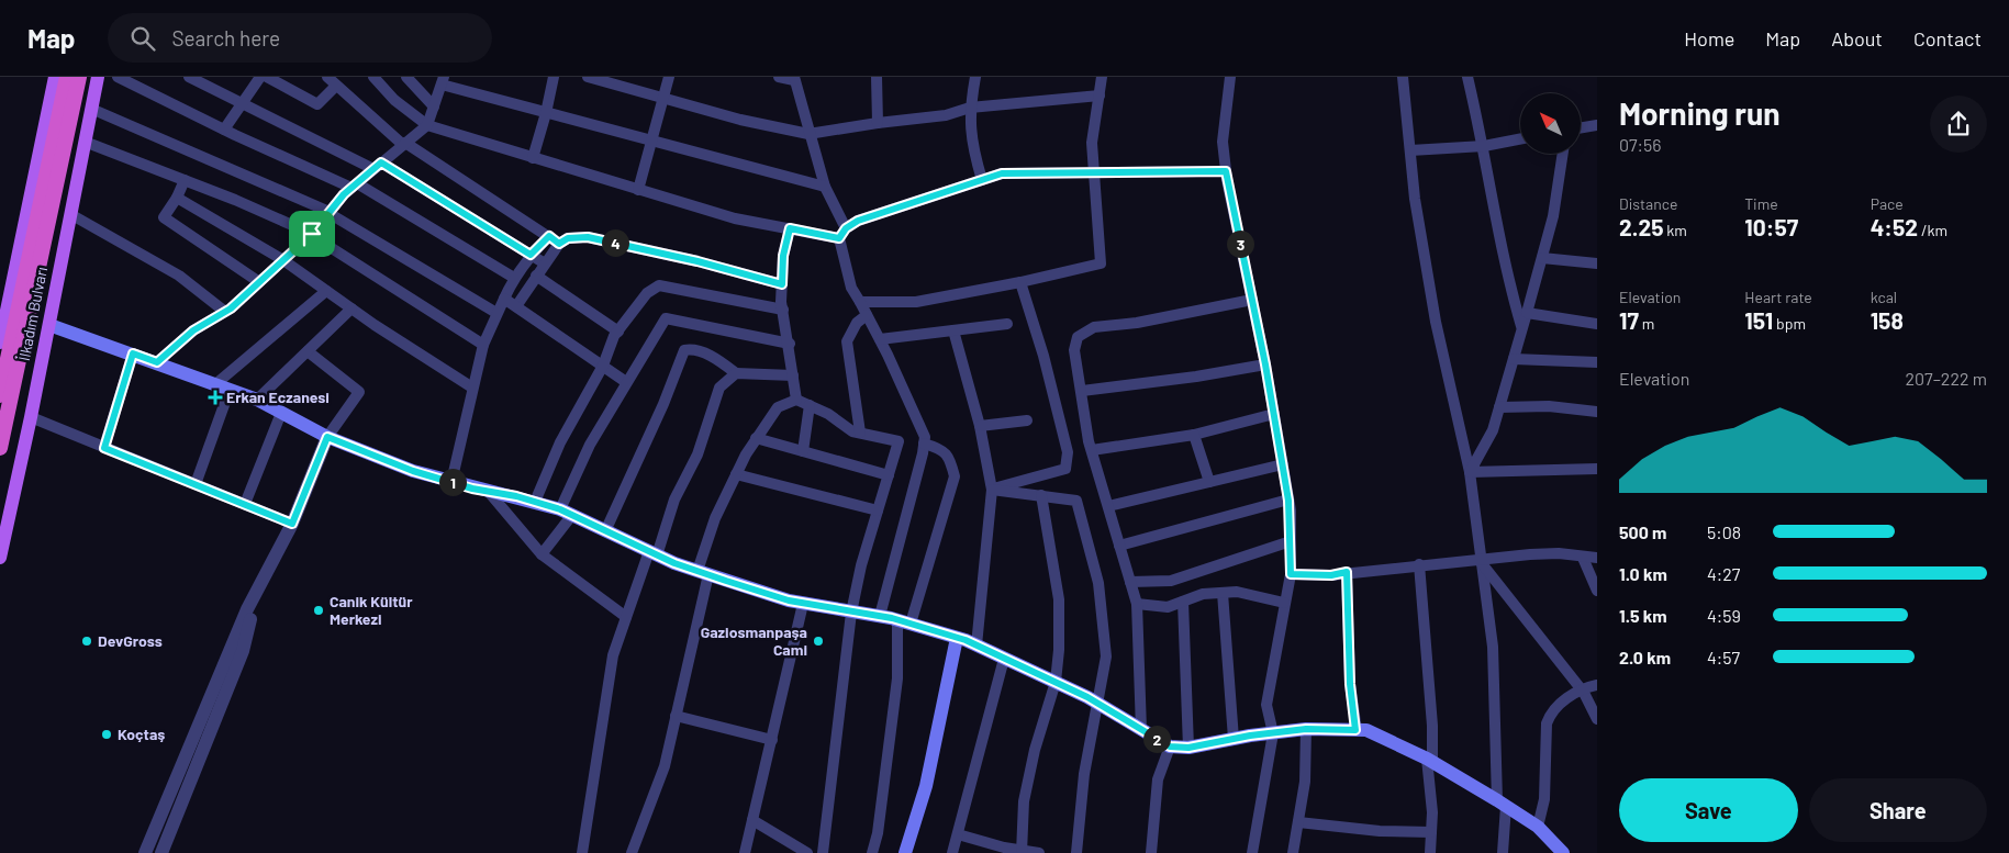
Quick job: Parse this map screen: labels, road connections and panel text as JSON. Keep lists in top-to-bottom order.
{
  "streets": {
    "highway": ["İlkadım Bulvarı"]
  },
  "places": {
    "health": ["Erkan Eczanesi"],
    "other": [
      "Canik Kültür Merkezi",
      "DevGross",
      "Gaziosmanpaşa Cami",
      "Koçtaş"
    ]
  },
  "north": "top left",
  "page": {
    "header": "Map",
    "search": "Search here",
    "nav": [
      "Home",
      "Map",
      "About",
      "Contact"
    ],
    "heading": ["Morning run", "07:56"],
    "stats": [
      ["Distance", "2.25 km"],
      ["Time", "10:57"],
      ["Pace", "4:52 /km"],
      ["Elevation", "17 m"],
      ["Heart rate", "151 bpm"],
      ["kcal", "158"]
    ],
    "pins": [
      "4",
      "3",
      "1",
      "2"
    ],
    "chart": ["Elevation", "207–222 m"],
    "list": [
      {
        "name": "500 m",
        "note": "5:08"
      },
      {
        "name": "1.0 km",
        "note": "4:27"
      },
      {
        "name": "1.5 km",
        "note": "4:59"
      },
      {
        "name": "2.0 km",
        "note": "4:57"
      }
    ],
    "buttons": ["Save", "Share"]
  }
}
